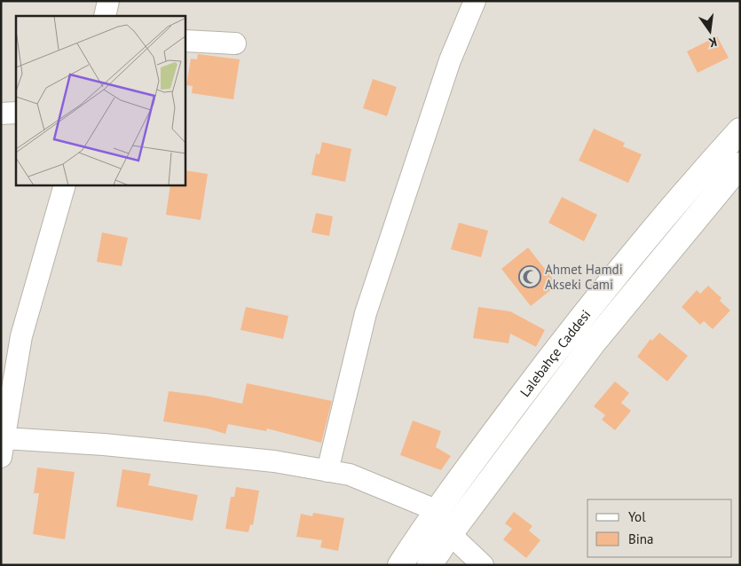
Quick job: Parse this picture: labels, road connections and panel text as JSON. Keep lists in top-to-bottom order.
{
  "streets": {
    "street": ["Lalebahçe Caddesi"]
  },
  "places": {
    "mosque": ["Ahmet Hamdi Akseki Cami"]
  },
  "legend": ["Yol", "Bina"],
  "north": "bottom"
}
